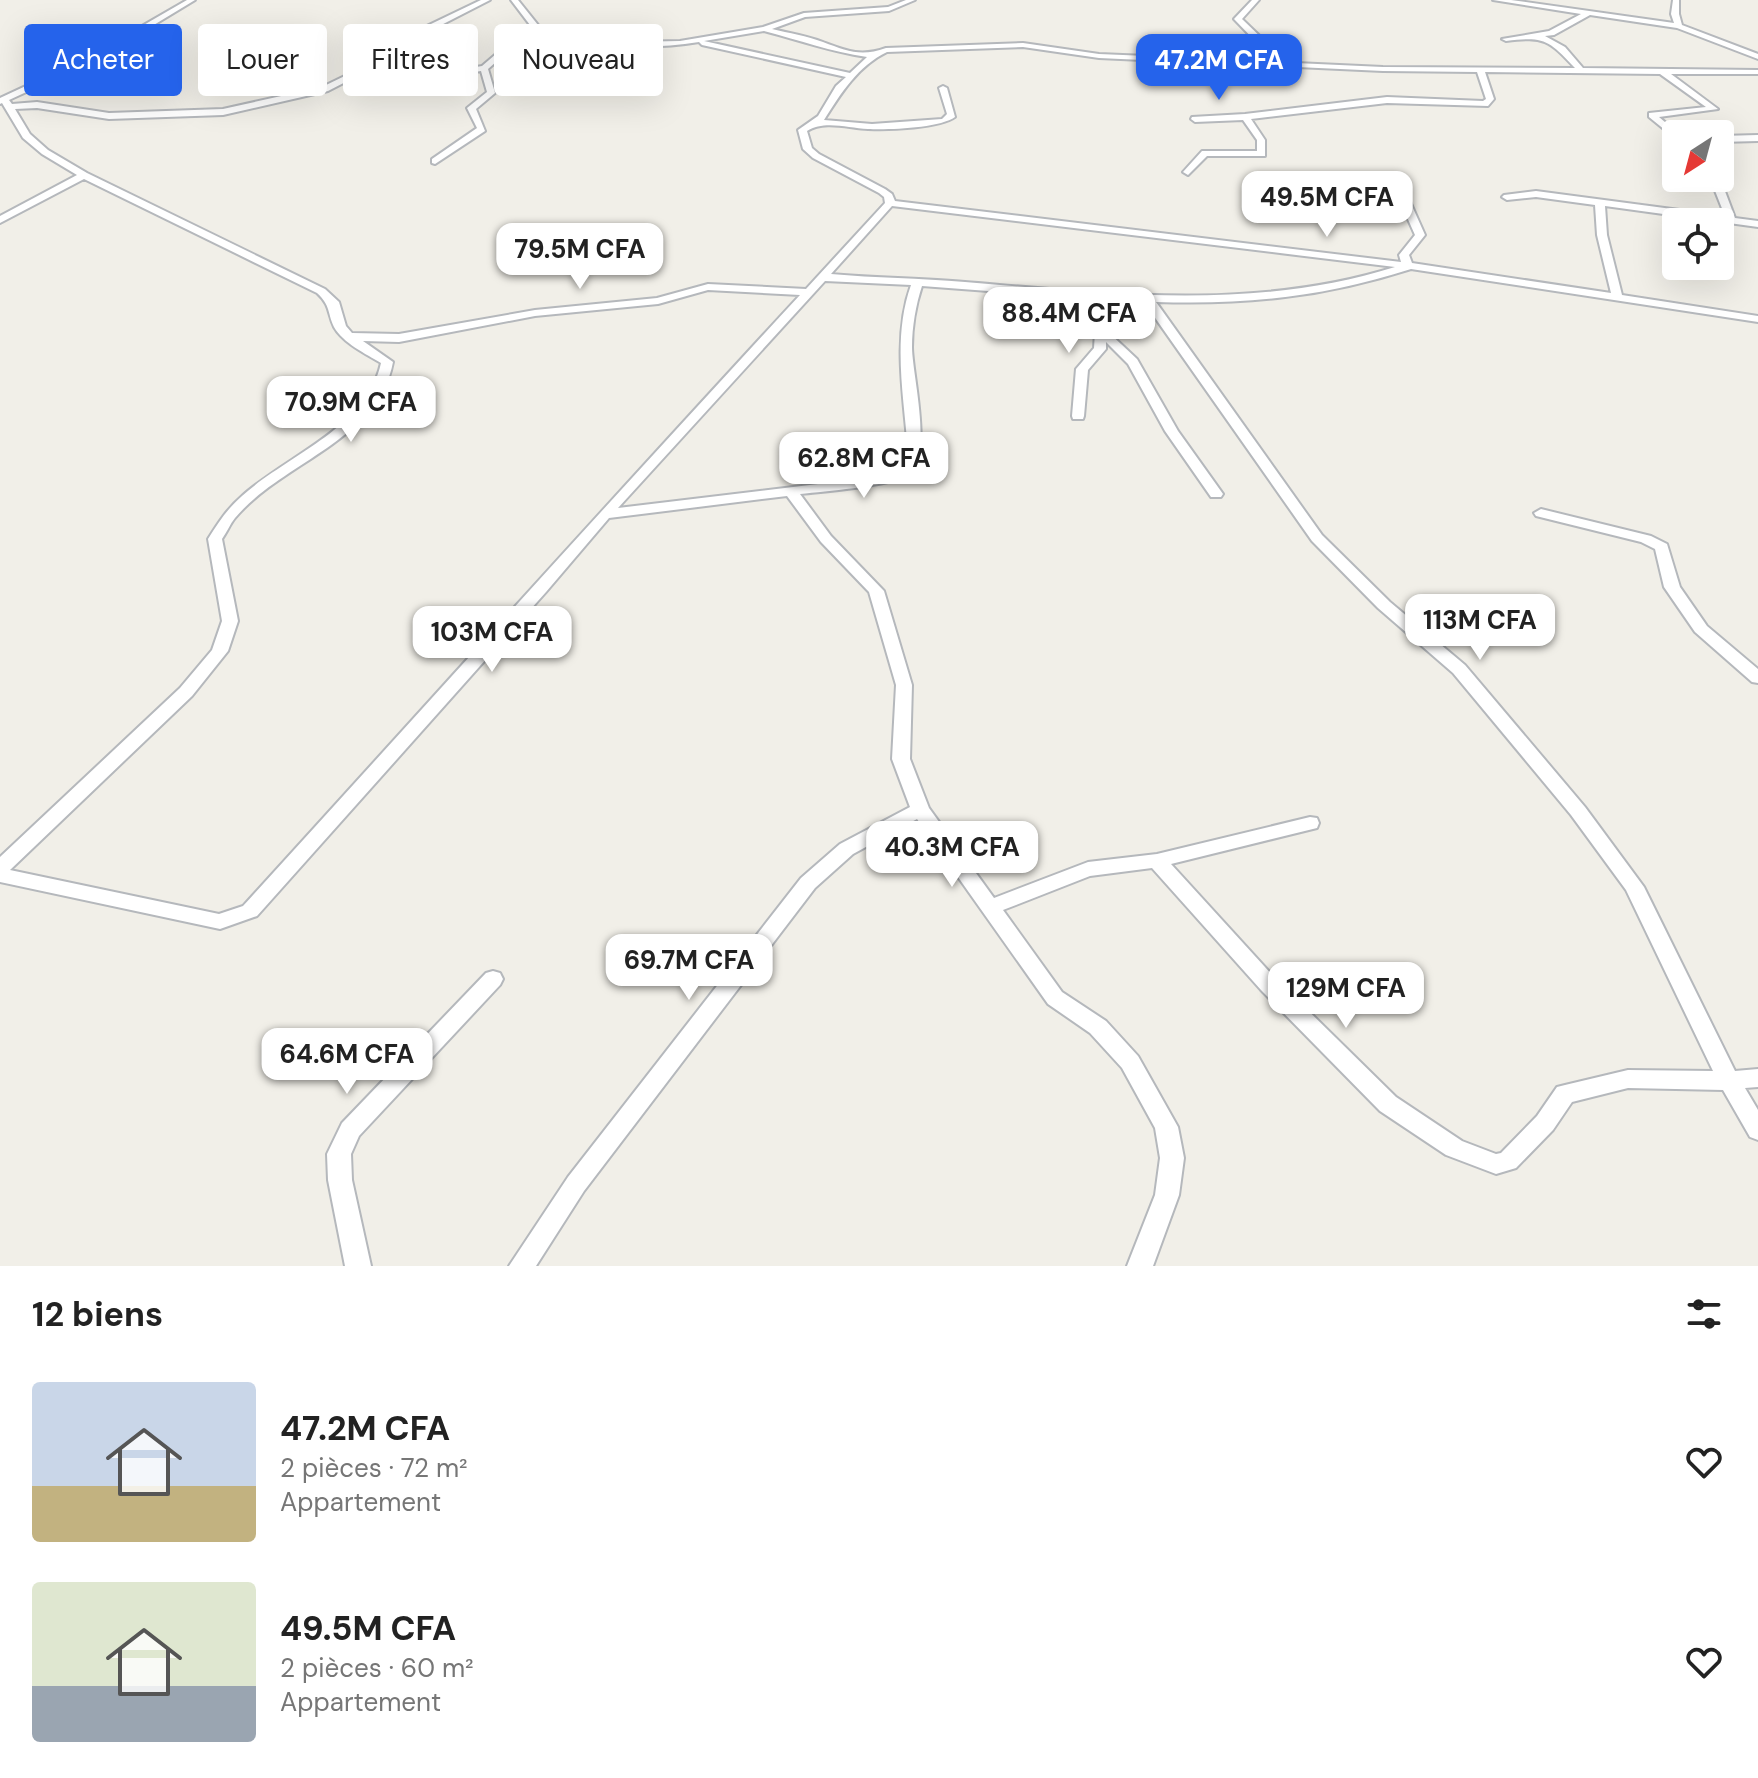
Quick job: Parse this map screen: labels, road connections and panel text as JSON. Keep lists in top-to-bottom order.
{
  "north": "bottom left",
  "page": {
    "chip": [
      "Acheter",
      "Louer",
      "Filtres",
      "Nouveau"
    ],
    "price": [
      "47.2M CFA",
      "49.5M CFA",
      "79.5M CFA",
      "88.4M CFA",
      "70.9M CFA",
      "62.8M CFA",
      "113M CFA",
      "103M CFA",
      "40.3M CFA",
      "69.7M CFA",
      "129M CFA",
      "64.6M CFA"
    ],
    "heading": "12 biens",
    "list": [
      {
        "name": "47.2M CFA",
        "note": "2 pièces · 72 m² · Appartement"
      },
      {
        "name": "49.5M CFA",
        "note": "2 pièces · 60 m² · Appartement"
      }
    ]
  }
}
